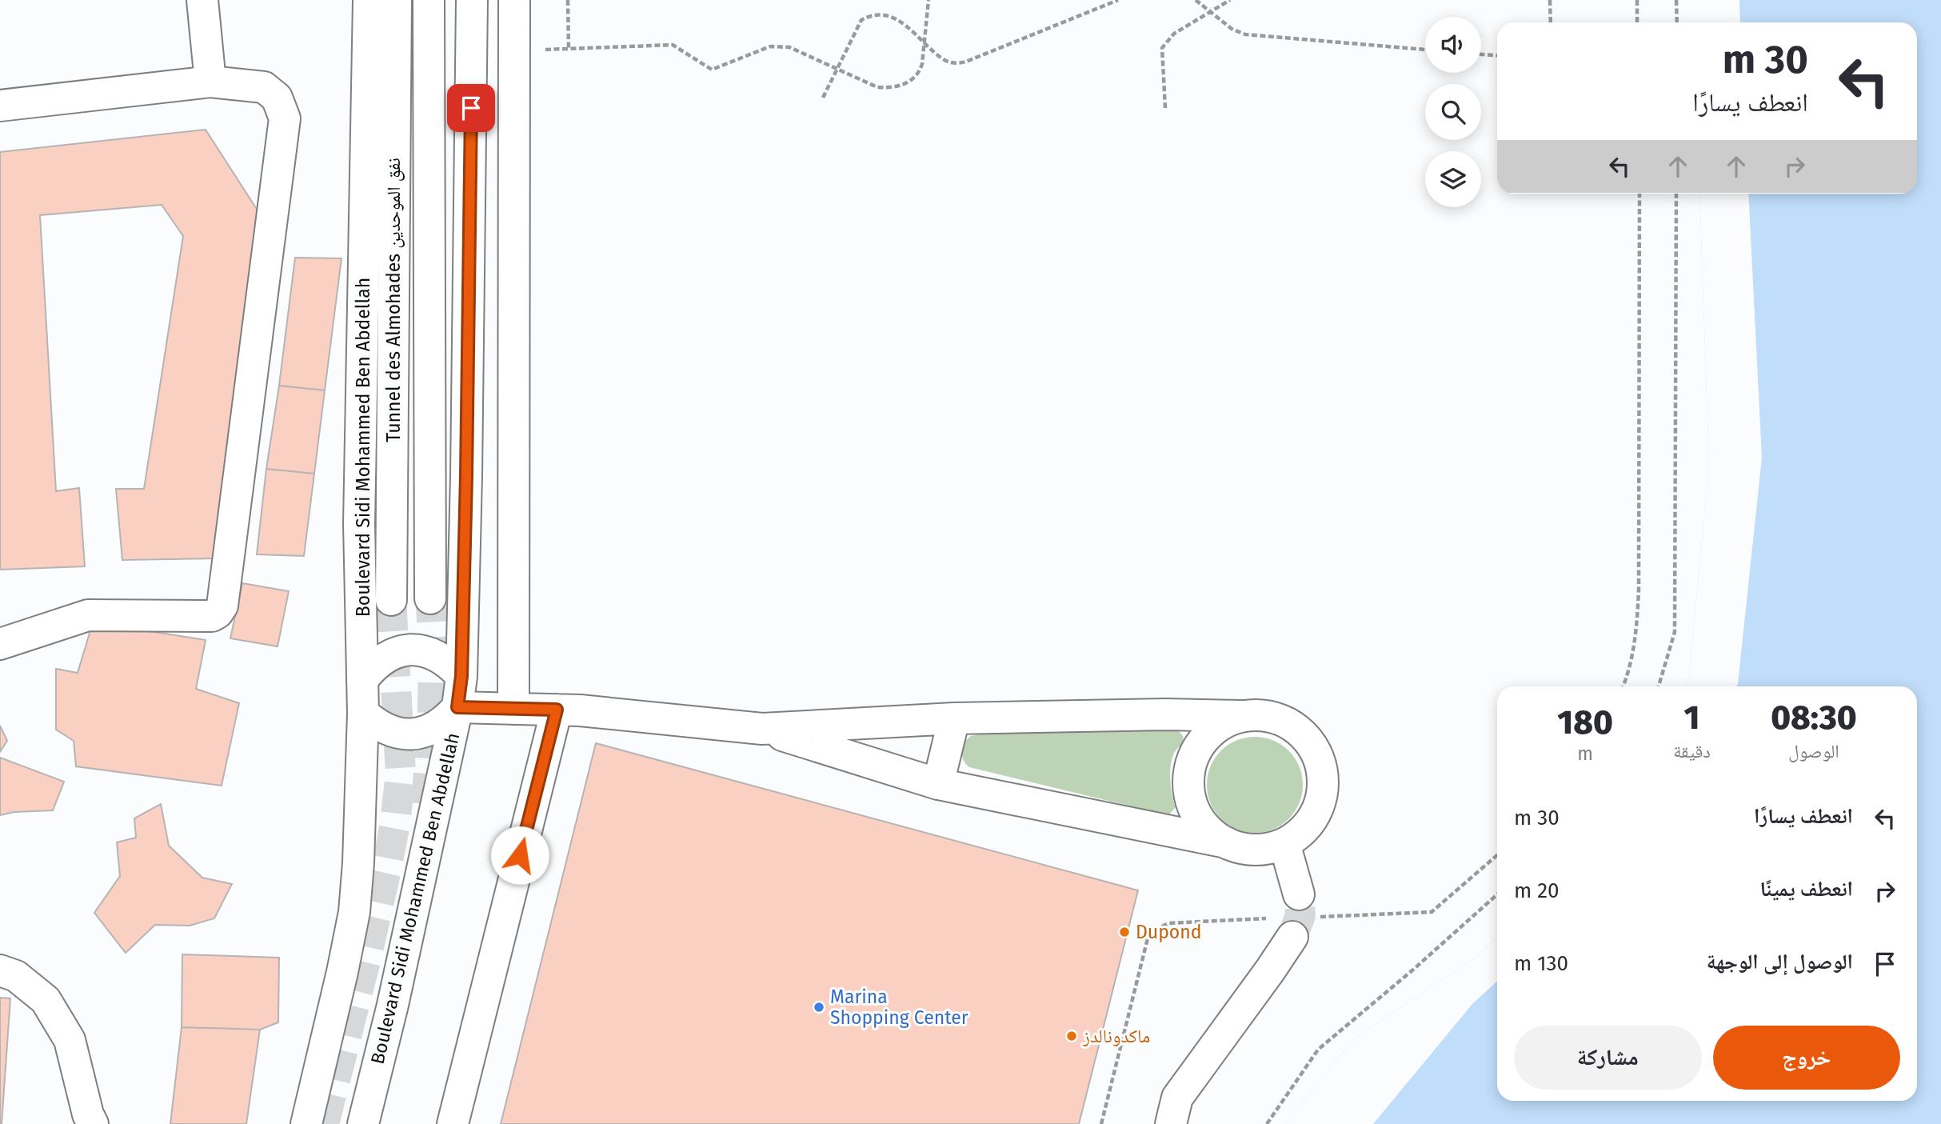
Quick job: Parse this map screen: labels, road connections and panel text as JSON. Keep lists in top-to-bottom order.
{
  "streets": {
    "main road": ["Tunnel des Almohades نفق الموحدين", "Boulevard Sidi Mohammed Ben Abdellah"]
  },
  "places": ["Dupond", "Marina Shopping Center", "ماكدونالدز"],
  "page": {
    "turn": ["30 m", "انعطف يسارًا"],
    "eta": [
      "08:30",
      "الوصول",
      "1",
      "دقيقة",
      "180",
      "m"
    ],
    "list": [
      {
        "name": "انعطف يسارًا",
        "value": "30 m"
      },
      {
        "name": "انعطف يمينًا",
        "value": "20 m"
      },
      {
        "name": "الوصول إلى الوجهة",
        "value": "130 m"
      }
    ],
    "buttons": ["خروج", "مشاركة"]
  }
}
